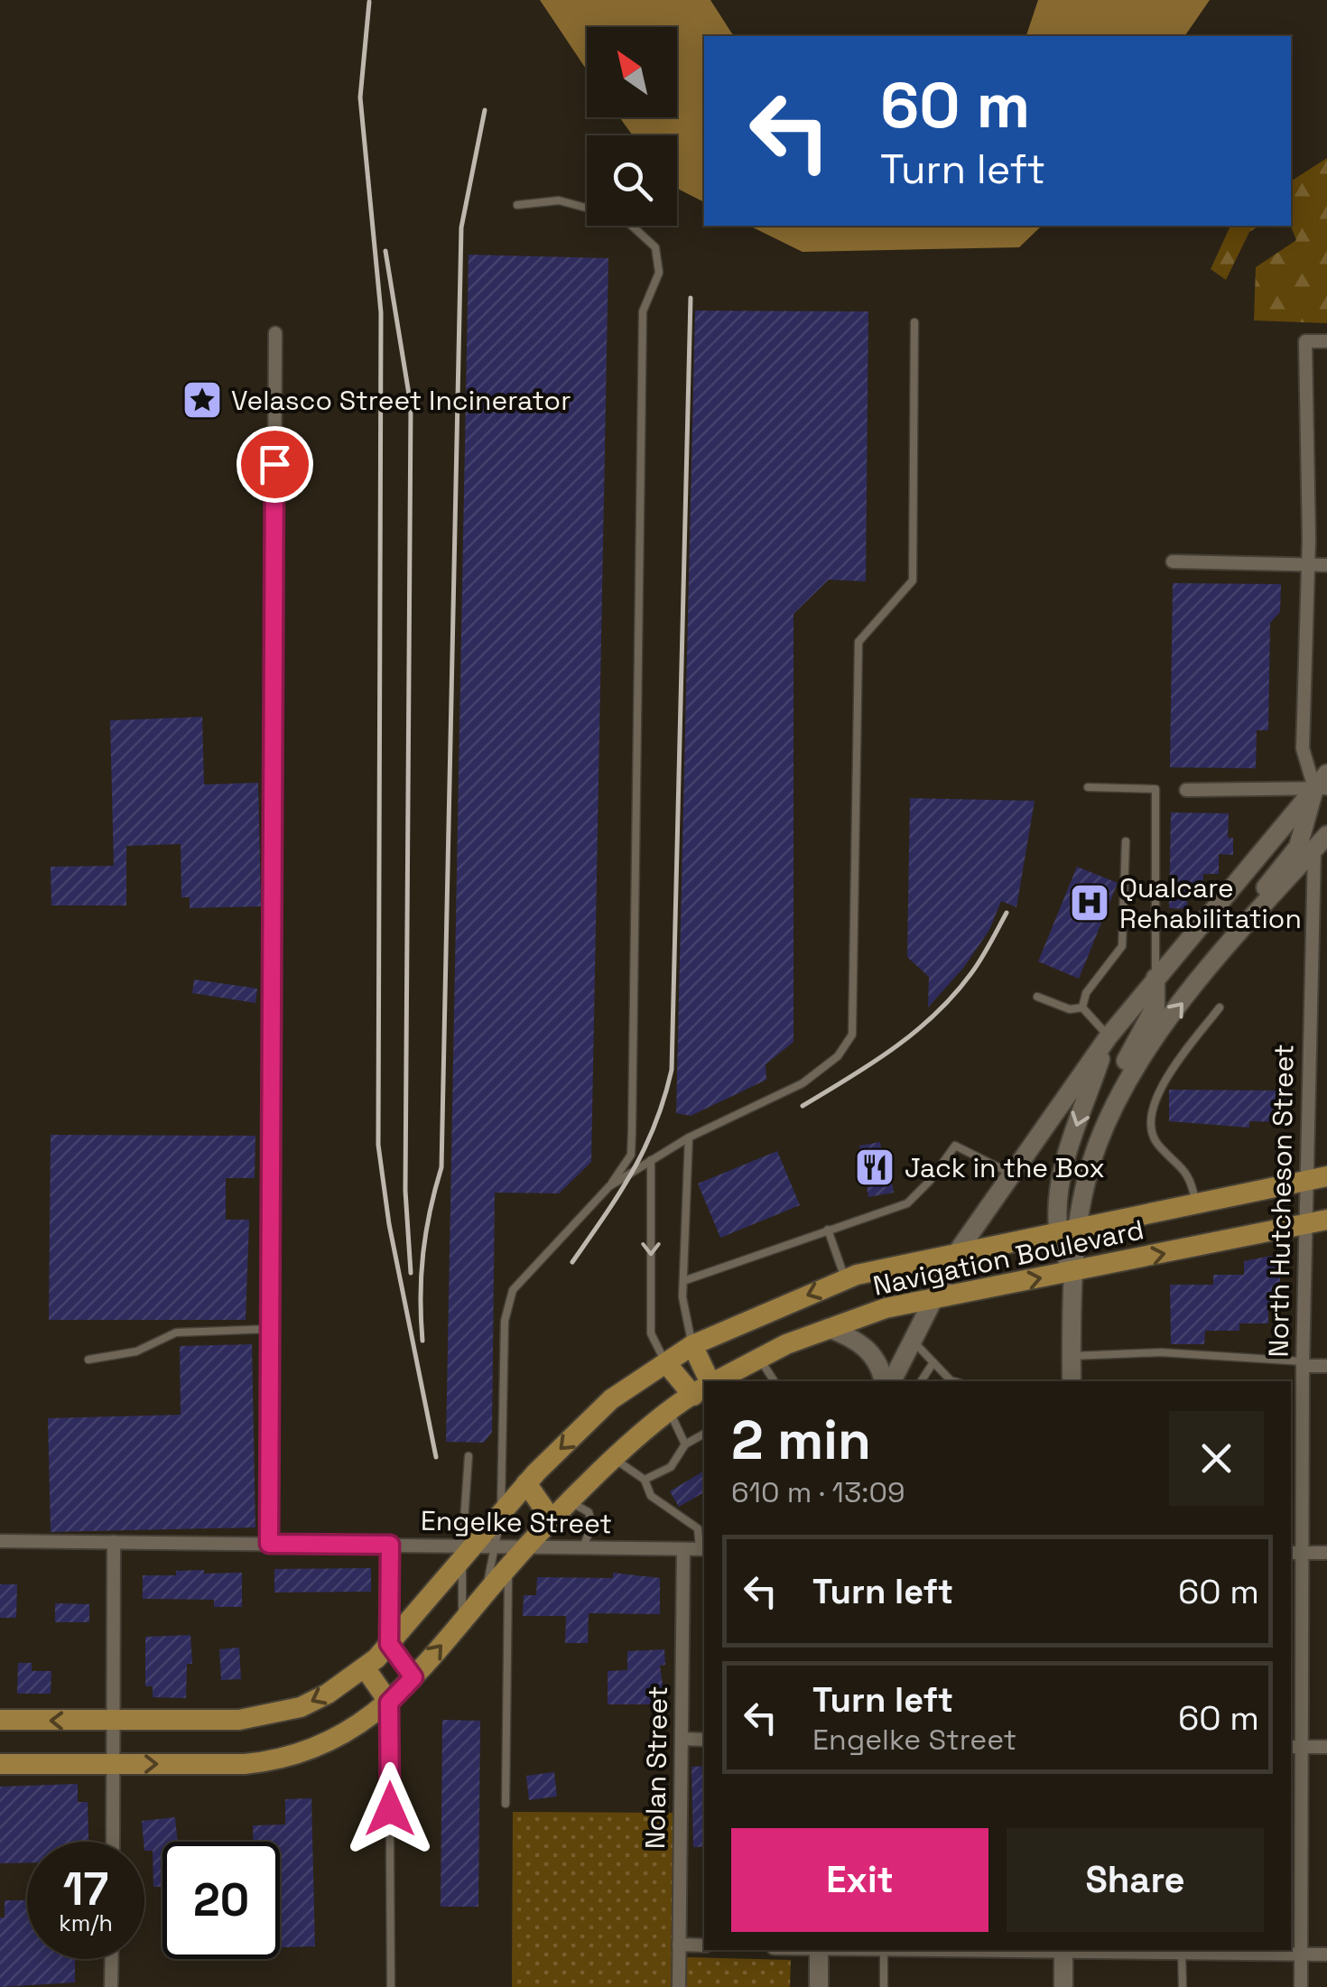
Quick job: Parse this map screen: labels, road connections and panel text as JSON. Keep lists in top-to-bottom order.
{
  "streets": {
    "main road": ["Navigation Boulevard"],
    "street": ["North Hutcheson Street", "Engelke Street", "Nolan Street"]
  },
  "crossings": [
    ["North Hutcheson Street", "Navigation Boulevard"],
    ["Navigation Boulevard", "Engelke Street"],
    ["Engelke Street", "Nolan Street"]
  ],
  "places": {
    "place": ["Velasco Street Incinerator"],
    "hospital": ["Qualcare Rehabilitation"],
    "restaurant": ["Jack in the Box"]
  },
  "north": "top left",
  "page": {
    "turn": ["60 m", "Turn left"],
    "heading": ["2 min", "610 m · 13:09"],
    "list": [
      {
        "name": "Turn left",
        "value": "60 m"
      },
      {
        "name": "Turn left",
        "note": "Engelke Street",
        "value": "60 m"
      }
    ],
    "buttons": ["Exit", "Share"],
    "speed": "17 km/h",
    "limit": "20"
  }
}
